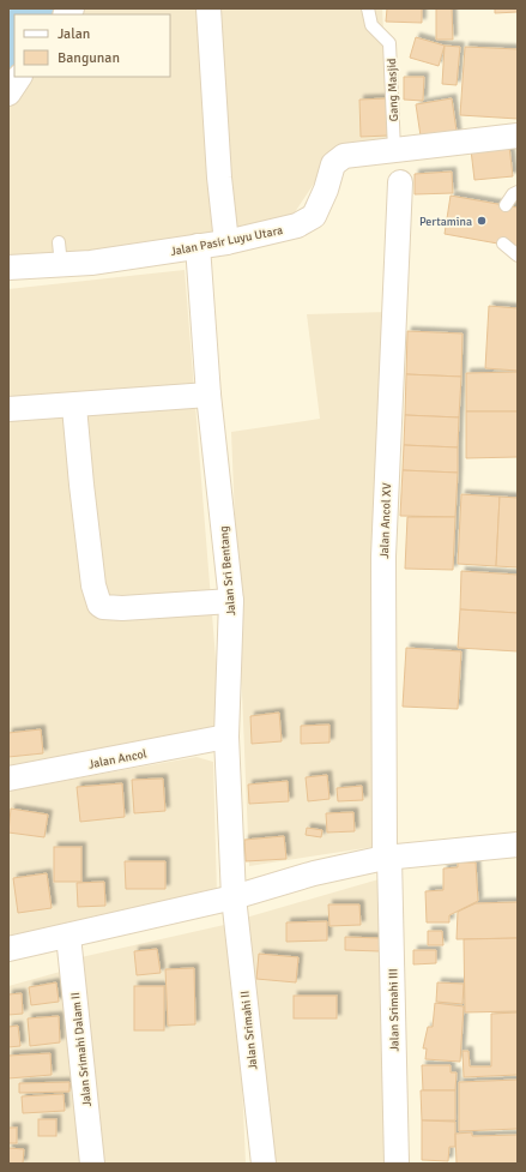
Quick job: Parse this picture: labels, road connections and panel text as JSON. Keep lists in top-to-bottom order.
{
  "streets": {
    "street": [
      "Jalan Pasir Luyu Utara",
      "Jalan Ancol XV",
      "Jalan Sri Bentang",
      "Jalan Ancol",
      "Jalan Srimahi III",
      "Jalan Srimahi II",
      "Jalan Srimahi Dalam II"
    ],
    "lane": ["Gang Masjid"]
  },
  "crossings": [
    ["Gang Masjid", "Jalan Pasir Luyu Utara"],
    ["Jalan Pasir Luyu Utara", "Jalan Sri Bentang"],
    ["Jalan Ancol XV", "Jalan Srimahi III"],
    ["Jalan Sri Bentang", "Jalan Ancol"],
    ["Jalan Sri Bentang", "Jalan Srimahi II"]
  ],
  "places": ["Pertamina"],
  "legend": ["Jalan", "Bangunan"]
}
